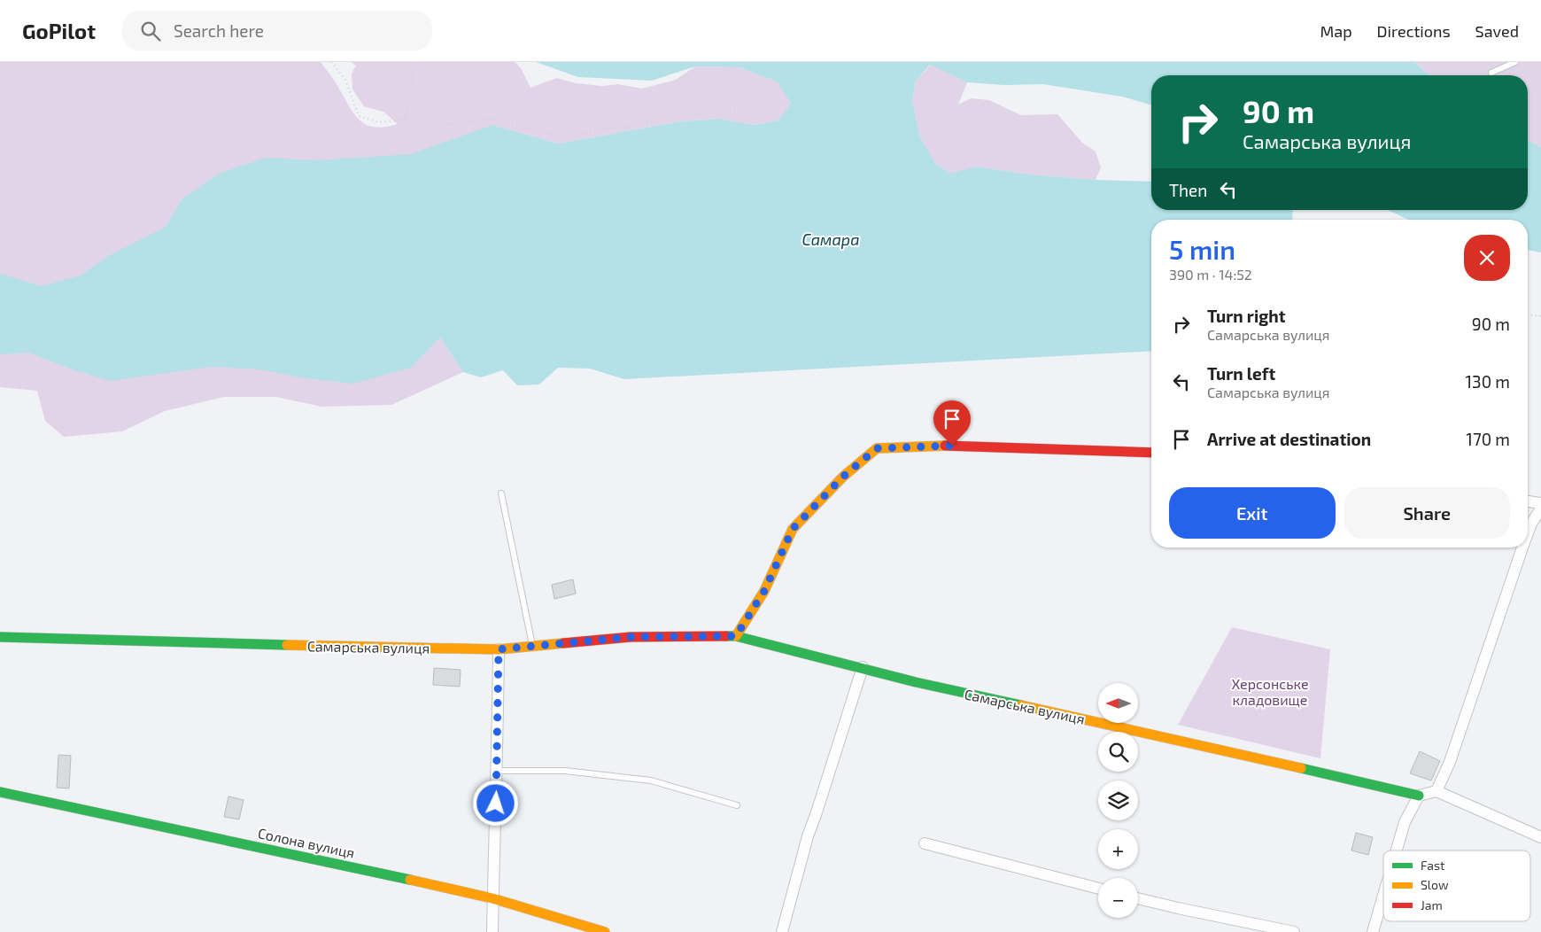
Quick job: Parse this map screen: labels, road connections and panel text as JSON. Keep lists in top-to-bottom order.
{
  "streets": {
    "street": ["Самарська вулиця", "Солона вулиця"]
  },
  "water": ["Самара"],
  "parks": ["Херсонське кладовище"],
  "legend": ["Fast", "Slow", "Jam"],
  "north": "left",
  "page": {
    "header": "GoPilot",
    "search": "Search here",
    "nav": ["Map", "Directions", "Saved"],
    "turn": ["90 m", "Самарська вулиця"],
    "then": "Then",
    "heading": ["5 min", "390 m · 14:52"],
    "list": [
      {
        "name": "Turn right",
        "note": "Самарська вулиця",
        "value": "90 m"
      },
      {
        "name": "Turn left",
        "note": "Самарська вулиця",
        "value": "130 m"
      },
      {
        "name": "Arrive at destination",
        "value": "170 m"
      }
    ],
    "buttons": ["Exit", "Share"],
    "map_buttons": ["+", "−"]
  }
}
